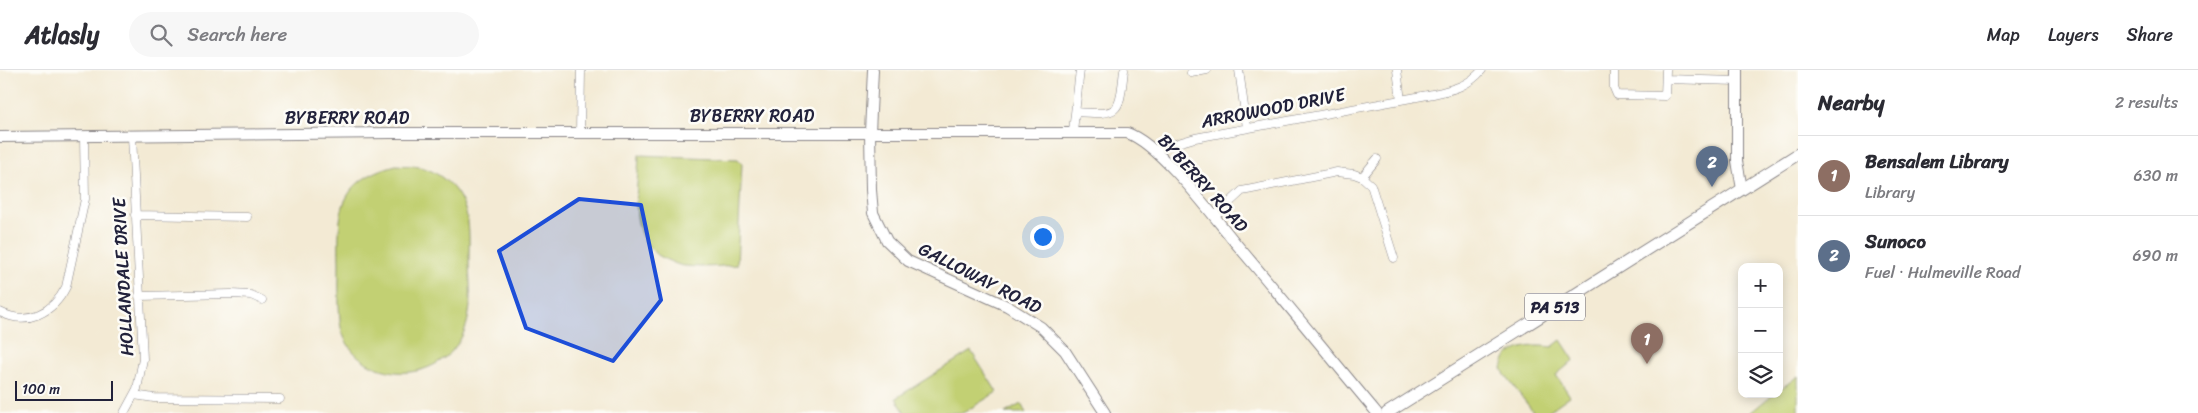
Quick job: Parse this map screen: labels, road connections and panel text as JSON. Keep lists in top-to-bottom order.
{
  "streets": {
    "main road": ["PA 513"],
    "street": [
      "ARROWOOD DRIVE",
      "BYBERRY ROAD",
      "HOLLANDALE DRIVE",
      "GALLOWAY ROAD"
    ]
  },
  "crossings": [
    ["ARROWOOD DRIVE", "BYBERRY ROAD"],
    ["BYBERRY ROAD", "HOLLANDALE DRIVE"],
    ["BYBERRY ROAD", "GALLOWAY ROAD"]
  ],
  "scale_bar": "100 m",
  "page": {
    "header": "Atlasly",
    "search": "Search here",
    "nav": ["Map", "Layers", "Share"],
    "heading": ["Nearby", "2 results"],
    "list": [
      {
        "mark": "1",
        "name": "Bensalem Library",
        "note": "Library",
        "value": "630 m"
      },
      {
        "mark": "2",
        "name": "Sunoco",
        "note": "Fuel · Hulmeville Road",
        "value": "690 m"
      }
    ],
    "pins": ["2", "1"],
    "map_buttons": ["+", "−"],
    "scale": "100 m"
  }
}
